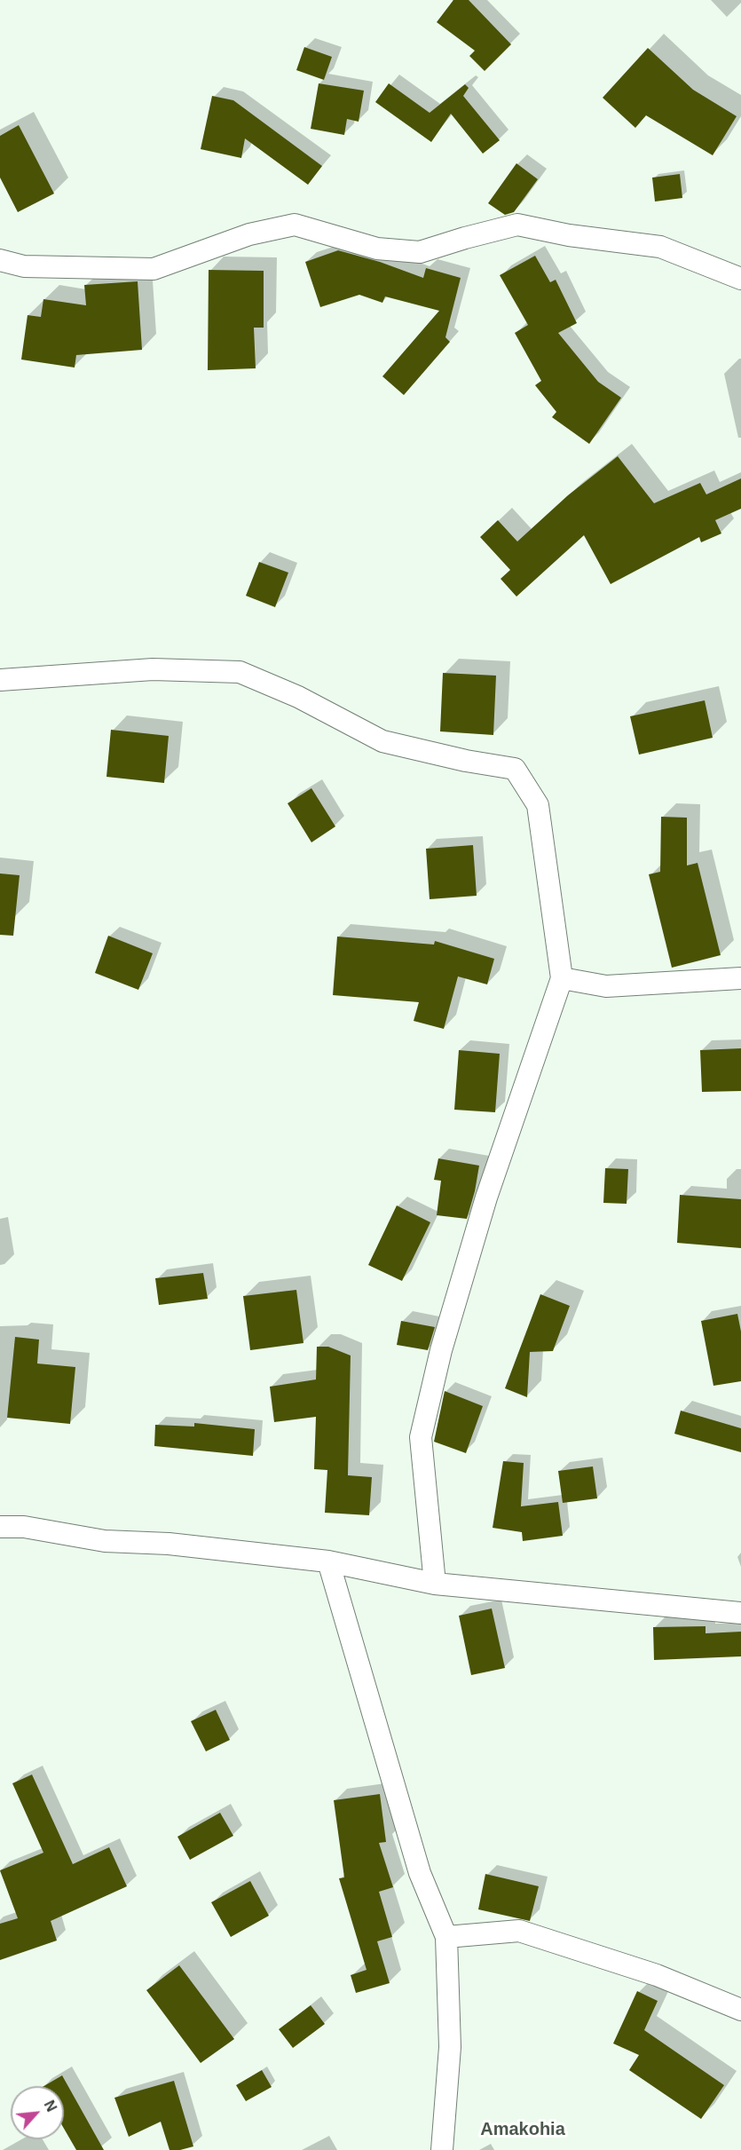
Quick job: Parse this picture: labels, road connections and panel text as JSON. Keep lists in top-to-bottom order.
{
  "districts": ["Amakohia"],
  "north": "top right"
}
